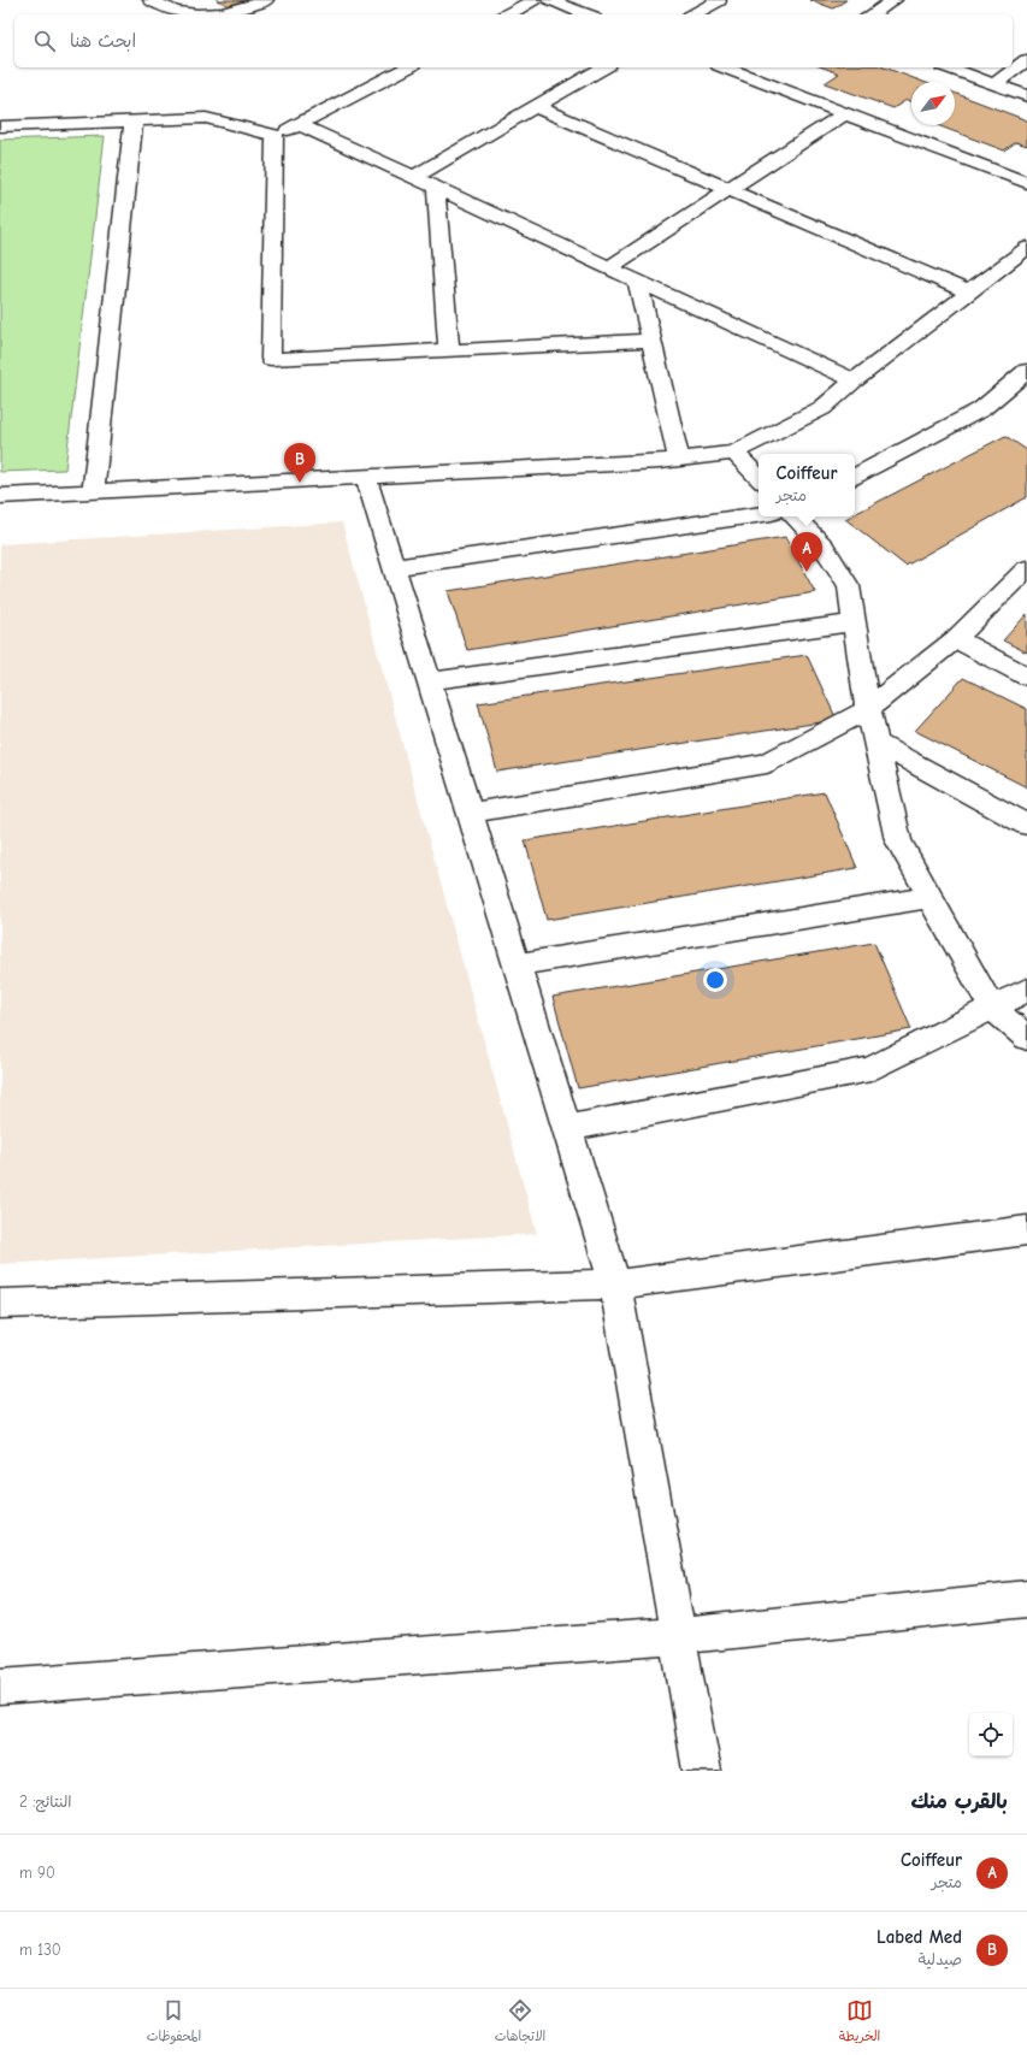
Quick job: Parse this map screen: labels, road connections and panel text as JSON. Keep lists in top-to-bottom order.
{
  "north": "top right",
  "page": {
    "search": "ابحث هنا",
    "pins": ["B", "A"],
    "popup": ["Coiffeur", "متجر"],
    "heading": ["بالقرب منك", "النتائج: 2"],
    "list": [
      {
        "mark": "A",
        "name": "Coiffeur",
        "note": "متجر",
        "value": "90 m"
      },
      {
        "mark": "B",
        "name": "Labed Med",
        "note": "صيدلية",
        "value": "130 m"
      }
    ],
    "nav": ["الخريطة", "الاتجاهات", "المحفوظات"]
  }
}
